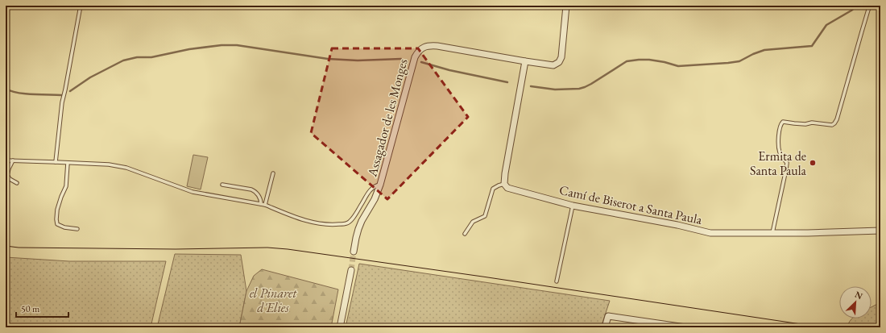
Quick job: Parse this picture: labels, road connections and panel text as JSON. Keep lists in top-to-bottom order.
{
  "streets": {
    "street": ["Assagador de les Monges", "Camí de Biserot a Santa Paula"]
  },
  "parks": ["el Pinaret d'Elies"],
  "places": ["Ermita de Santa Paula"],
  "scale_bar": "50 m",
  "north": "top right"
}
